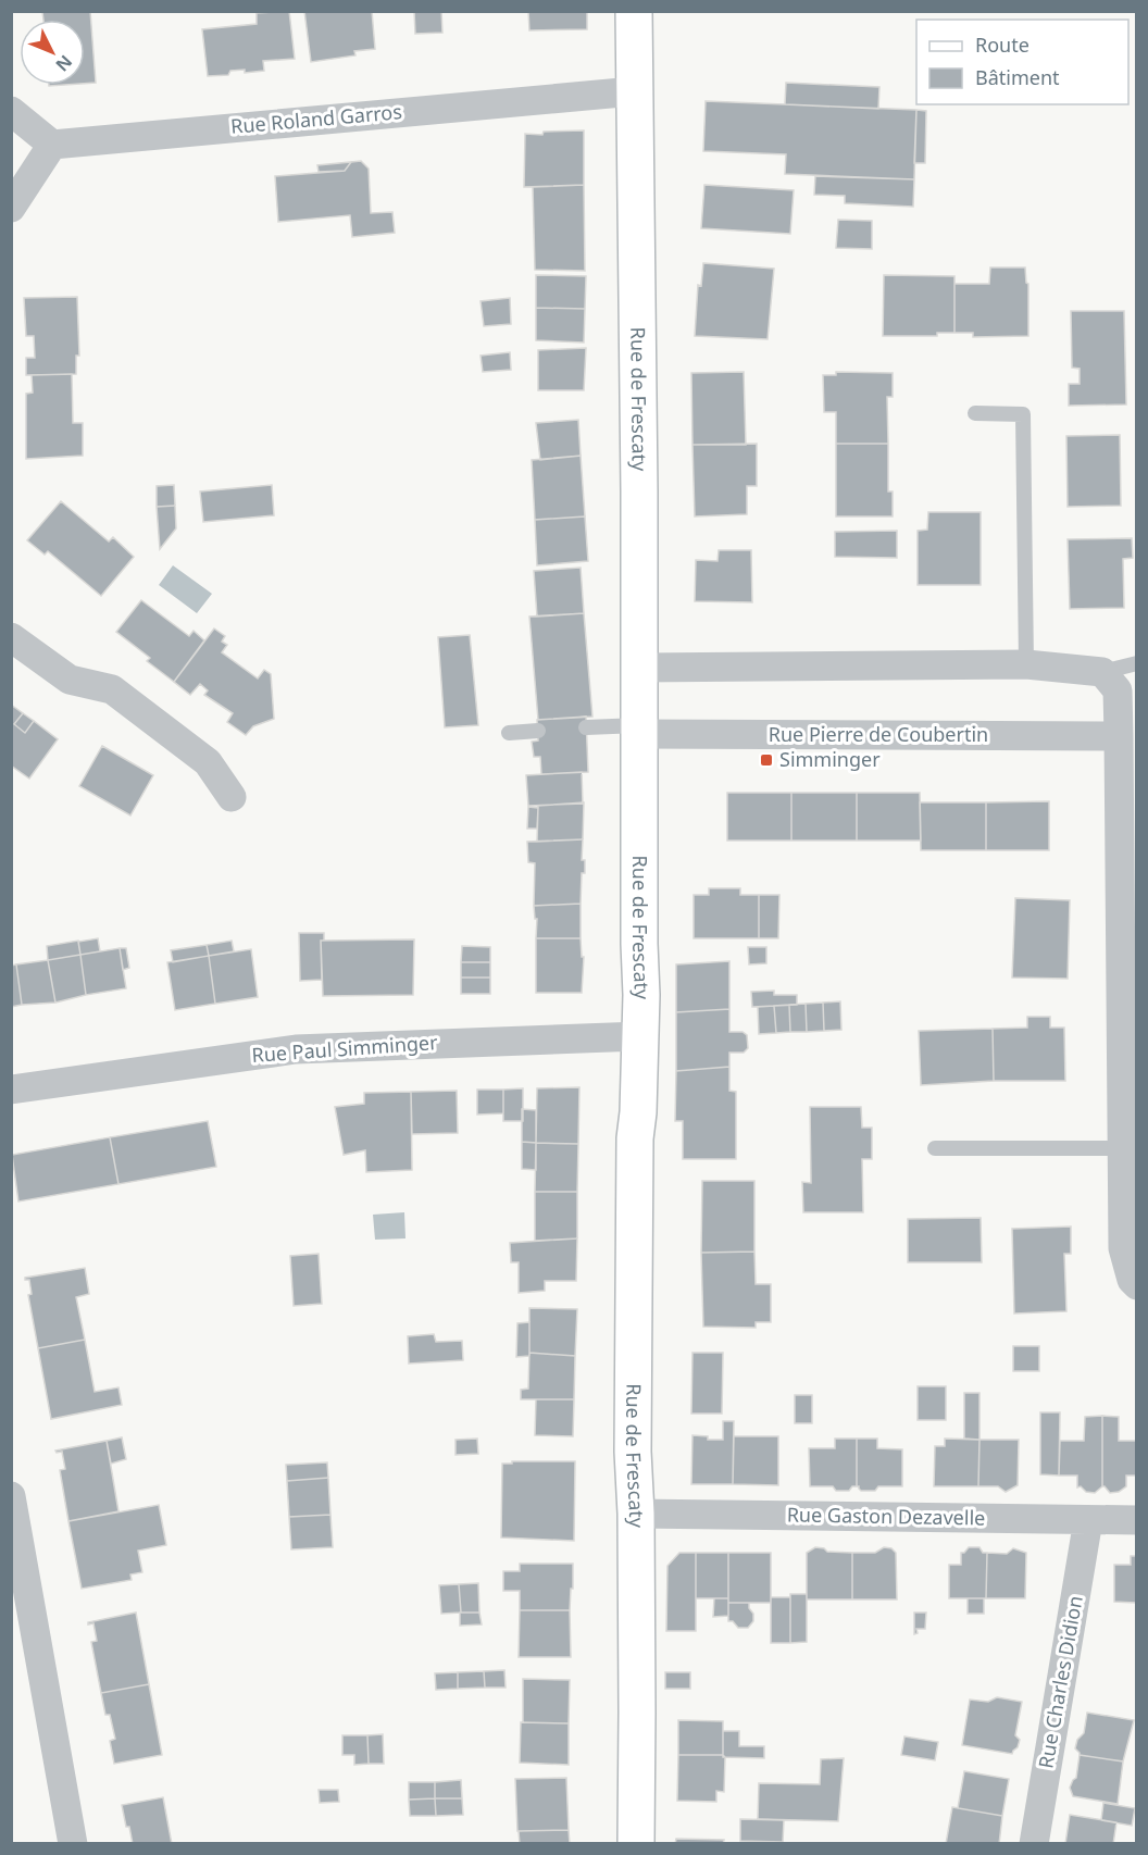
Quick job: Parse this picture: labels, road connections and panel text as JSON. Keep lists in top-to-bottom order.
{
  "streets": {
    "street": [
      "Rue Roland Garros",
      "Rue de Frescaty",
      "Rue Pierre de Coubertin",
      "Rue Paul Simminger",
      "Rue Gaston Dezavelle",
      "Rue Charles Didion"
    ]
  },
  "crossings": [
    ["Rue Roland Garros", "Rue de Frescaty"],
    ["Rue de Frescaty", "Rue Pierre de Coubertin"],
    ["Rue de Frescaty", "Rue Paul Simminger"],
    ["Rue de Frescaty", "Rue Gaston Dezavelle"],
    ["Rue Gaston Dezavelle", "Rue Charles Didion"]
  ],
  "places": {
    "transit": ["Simminger"]
  },
  "legend": ["Route", "Bâtiment"],
  "north": "bottom right"
}
